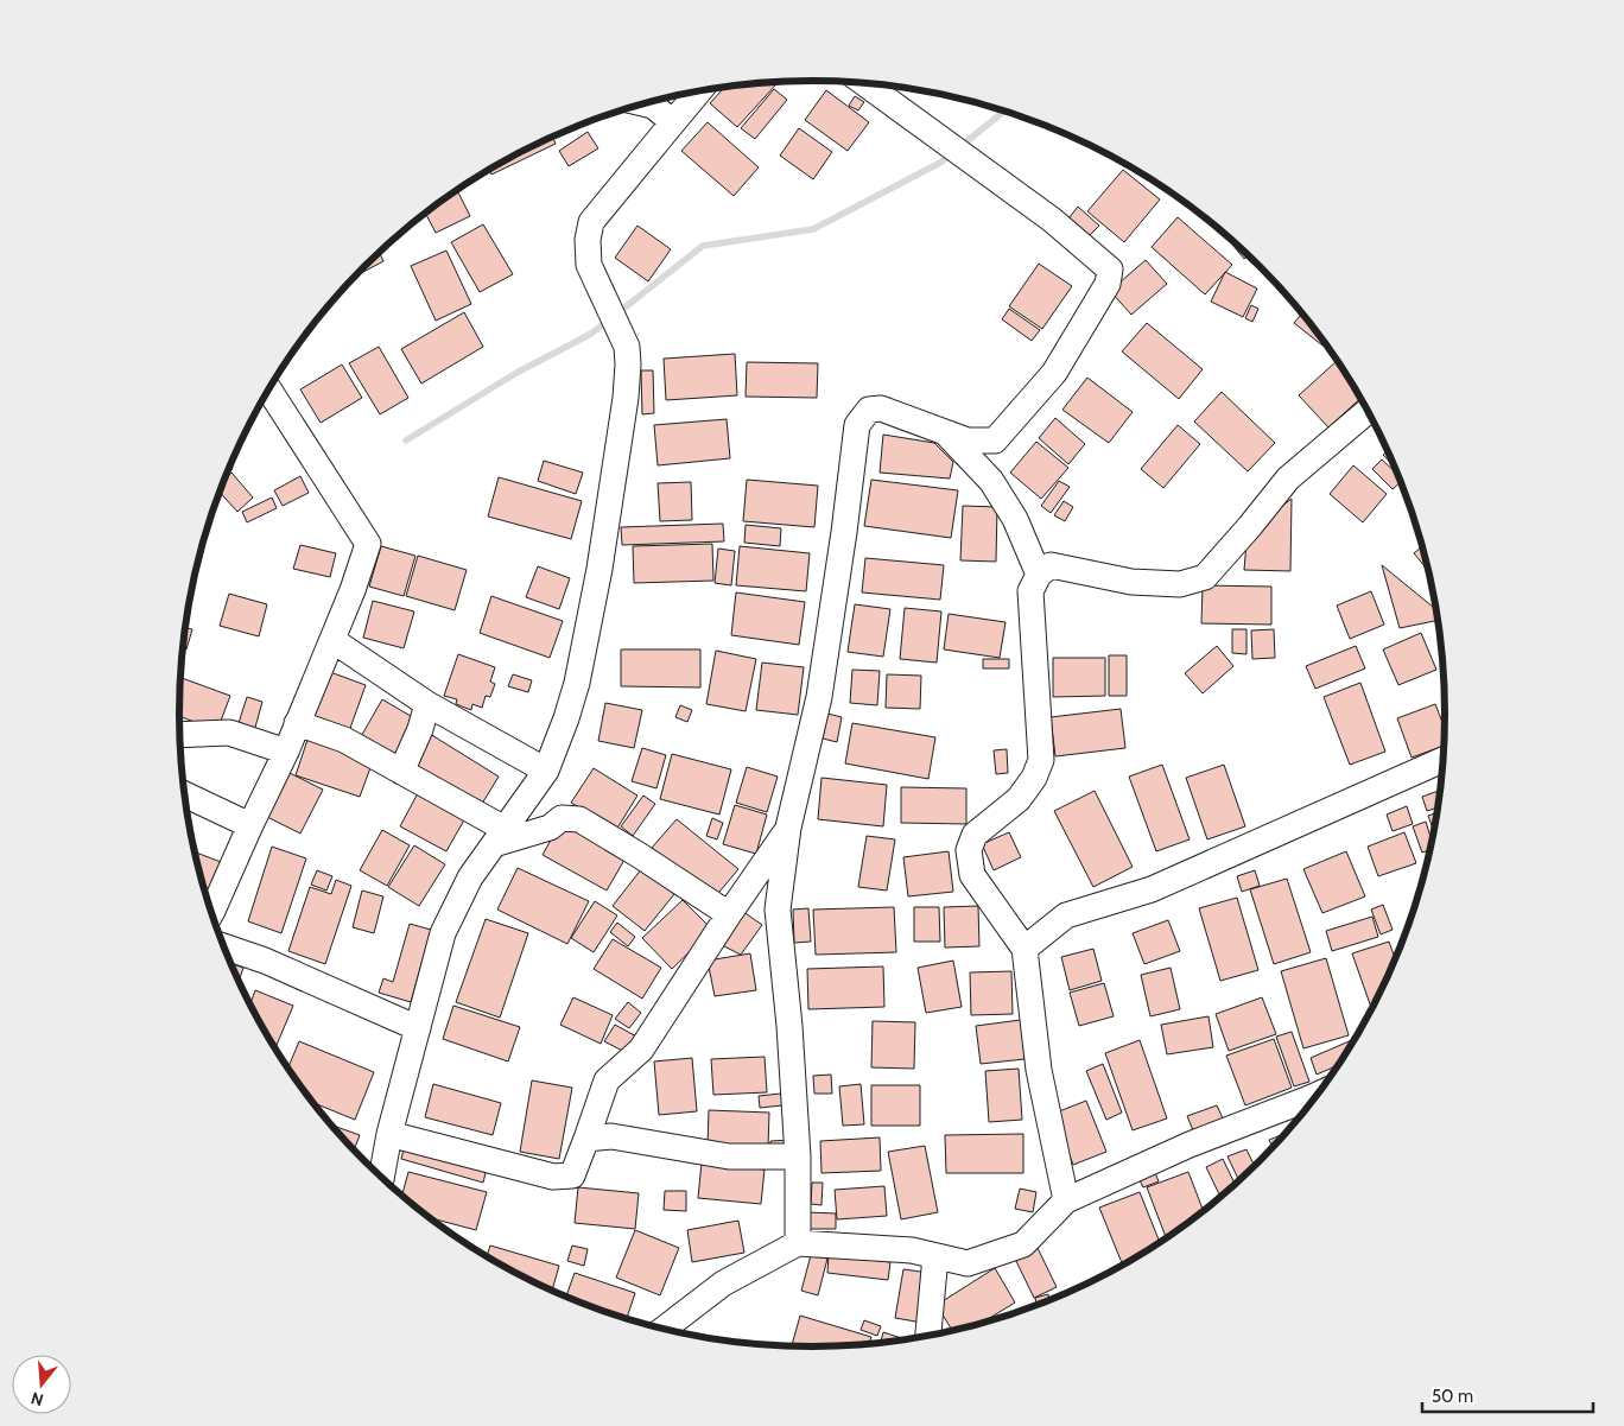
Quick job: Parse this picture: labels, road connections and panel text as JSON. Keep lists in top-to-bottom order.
{
  "scale_bar": "50 m",
  "north": "bottom"
}
